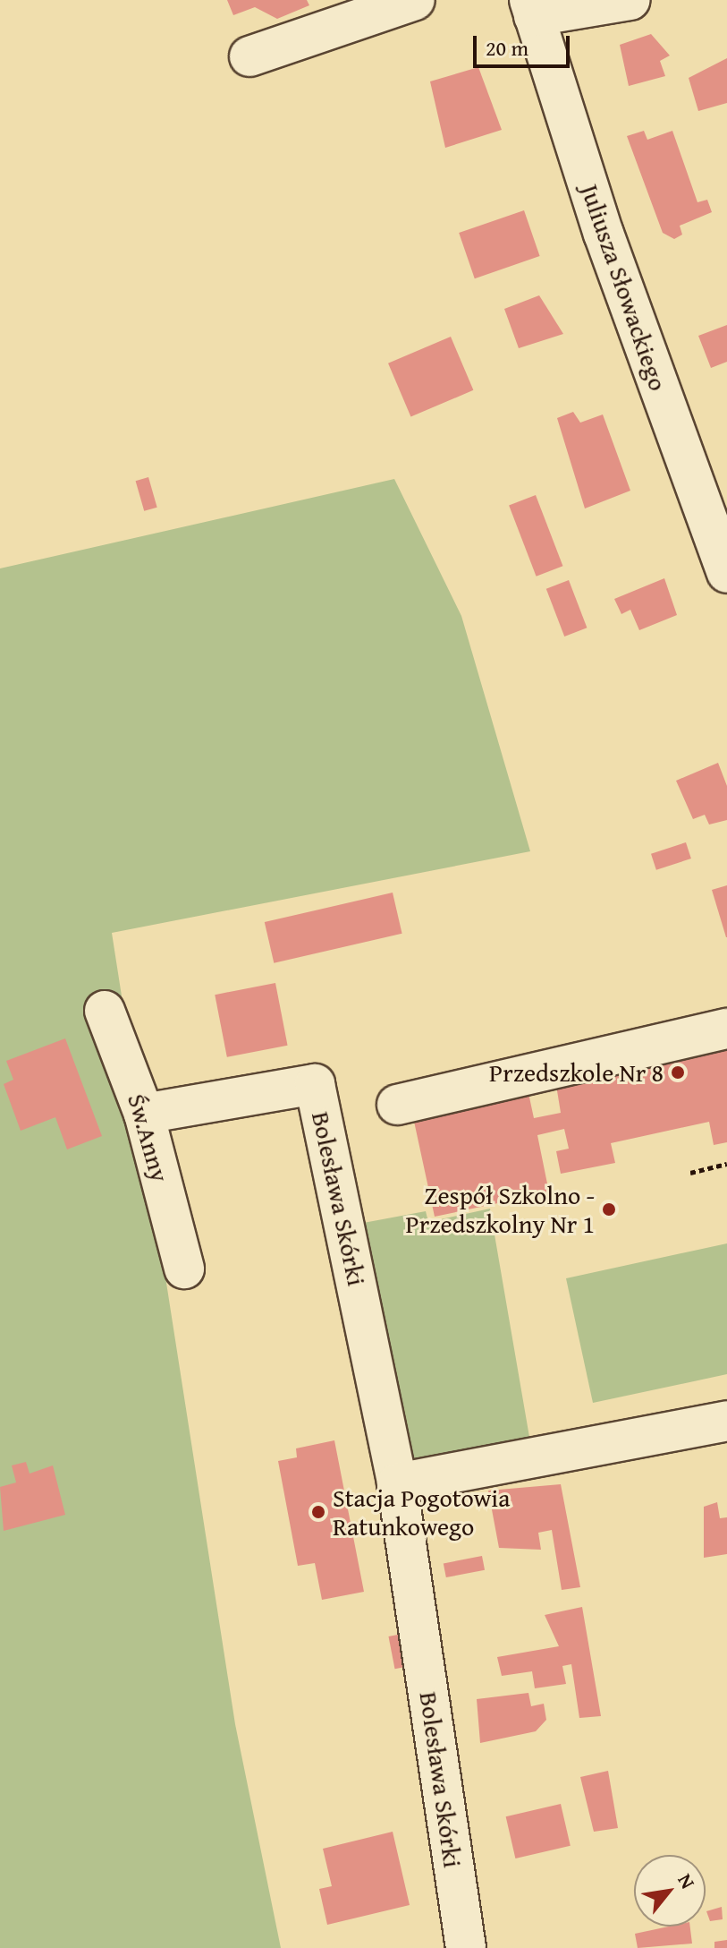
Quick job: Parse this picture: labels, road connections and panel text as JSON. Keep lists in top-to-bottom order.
{
  "streets": {
    "street": ["Juliusza Słowackiego", "Św.Anny", "Bolesława Skórki"]
  },
  "crossings": [
    ["Św.Anny", "Bolesława Skórki"]
  ],
  "places": ["Przedszkole Nr 8", "Zespół Szkolno - Przedszkolny Nr 1", "Stacja Pogotowia Ratunkowego"],
  "scale_bar": "20 m",
  "north": "top right"
}
